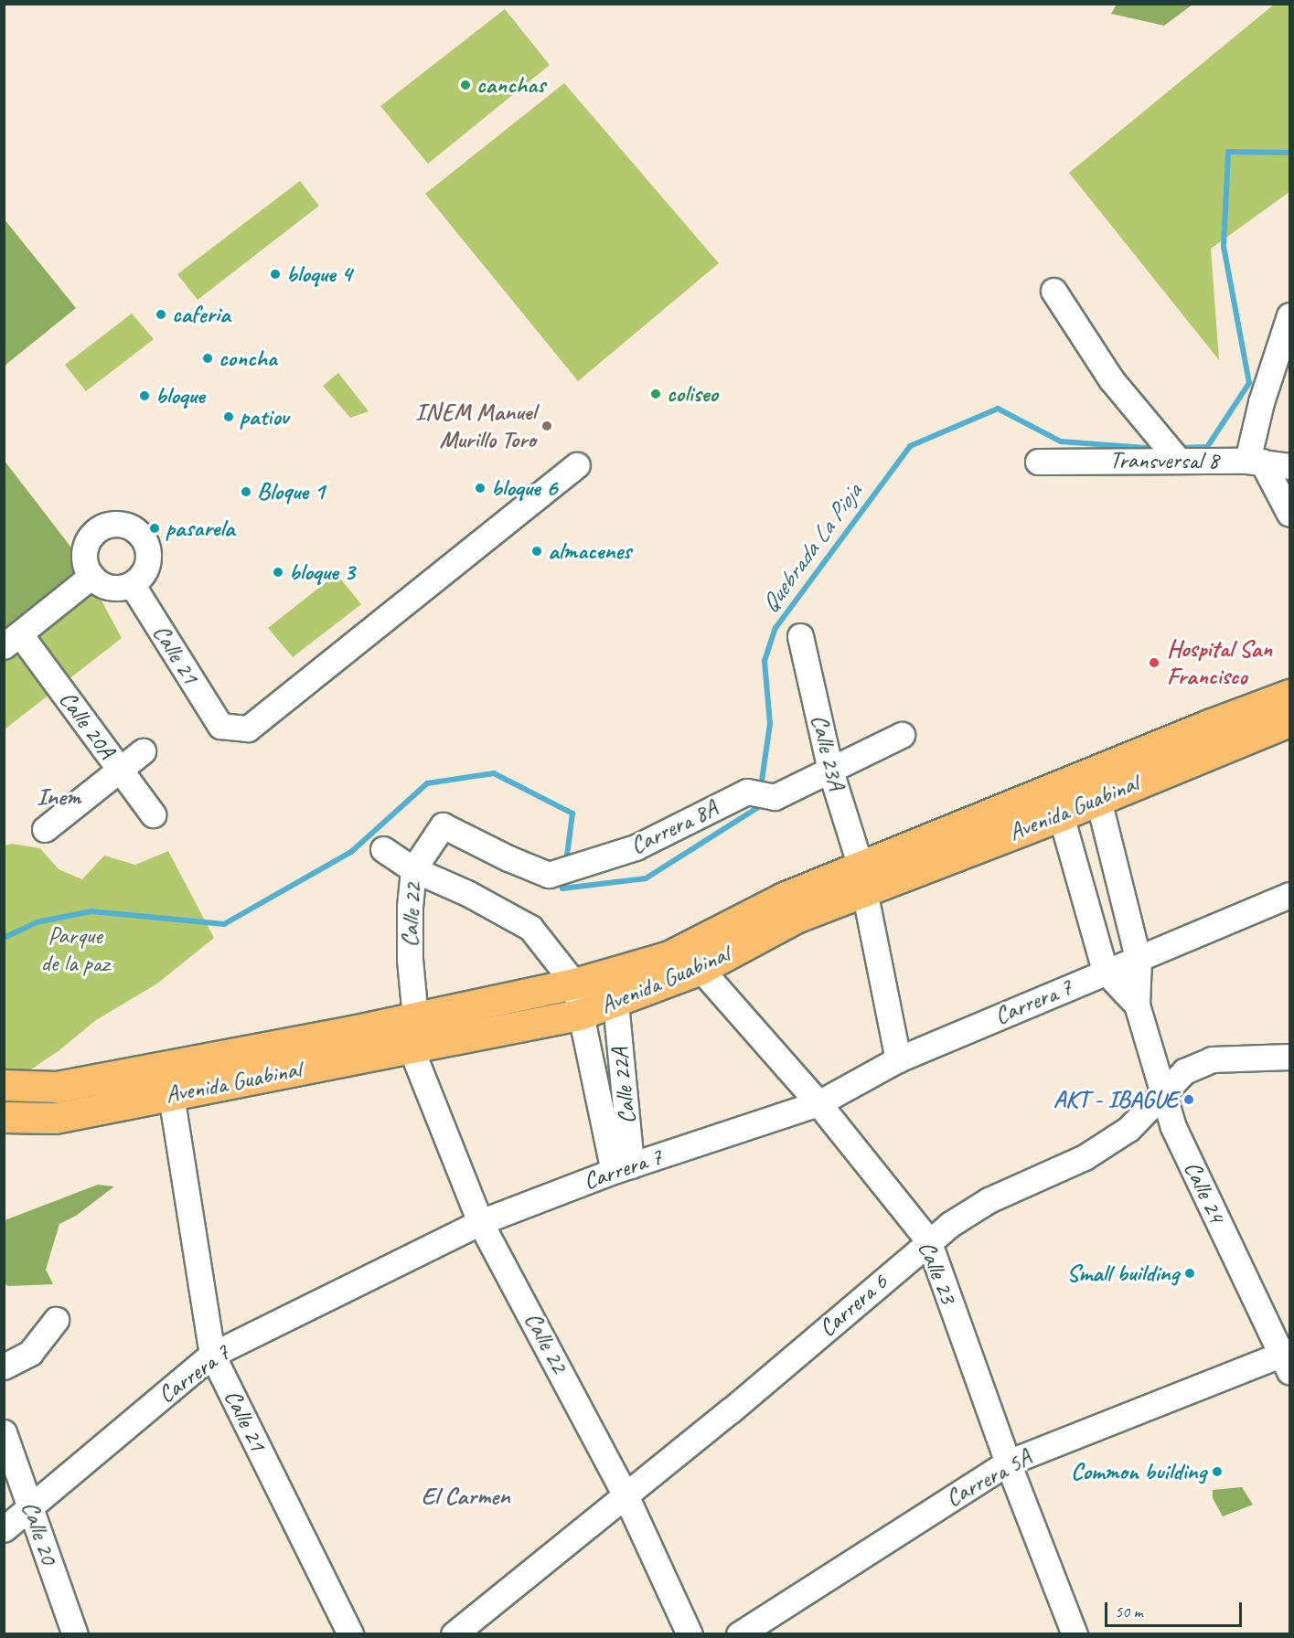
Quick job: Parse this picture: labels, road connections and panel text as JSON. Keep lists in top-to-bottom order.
{
  "streets": {
    "main road": ["Avenida Guabinal"],
    "street": [
      "Transversal 8",
      "Calle 21",
      "Calle 20A",
      "Calle 23A",
      "Carrera 8A",
      "Calle 22",
      "Carrera 7",
      "Calle 22A",
      "Calle 24",
      "Calle 23",
      "Carrera 6",
      "Carrera 5A",
      "Calle 20"
    ]
  },
  "crossings": [
    ["Calle 21", "Avenida Guabinal"],
    ["Calle 21", "Carrera 7"],
    ["Calle 23A", "Avenida Guabinal"],
    ["Calle 23A", "Carrera 8A"],
    ["Calle 23A", "Carrera 7"],
    ["Avenida Guabinal", "Calle 22"],
    ["Avenida Guabinal", "Calle 22A"],
    ["Avenida Guabinal", "Calle 24"],
    ["Avenida Guabinal", "Calle 23"],
    ["Carrera 8A", "Calle 22"],
    ["Calle 22", "Carrera 7"],
    ["Calle 22", "Carrera 6"],
    ["Carrera 7", "Calle 22A"],
    ["Carrera 7", "Calle 24"],
    ["Carrera 7", "Calle 23"],
    ["Carrera 7", "Calle 20"],
    ["Calle 24", "Carrera 6"],
    ["Calle 24", "Carrera 5A"],
    ["Calle 23", "Carrera 6"],
    ["Calle 23", "Carrera 5A"]
  ],
  "districts": ["Inem", "El Carmen"],
  "water": ["Quebrada La Pioja"],
  "parks": ["Parque de la paz"],
  "places": [
    "canchas",
    "bloque 4",
    "caferia",
    "concha",
    "coliseo",
    "bloque",
    "patiov",
    "INEM Manuel Murillo Toro",
    "bloque 6",
    "Bloque 1",
    "pasarela",
    "almacenes",
    "bloque 3",
    "Hospital San Francisco",
    "AKT - IBAGUE",
    "Small building",
    "Common building"
  ],
  "scale_bar": "50 m"
}
